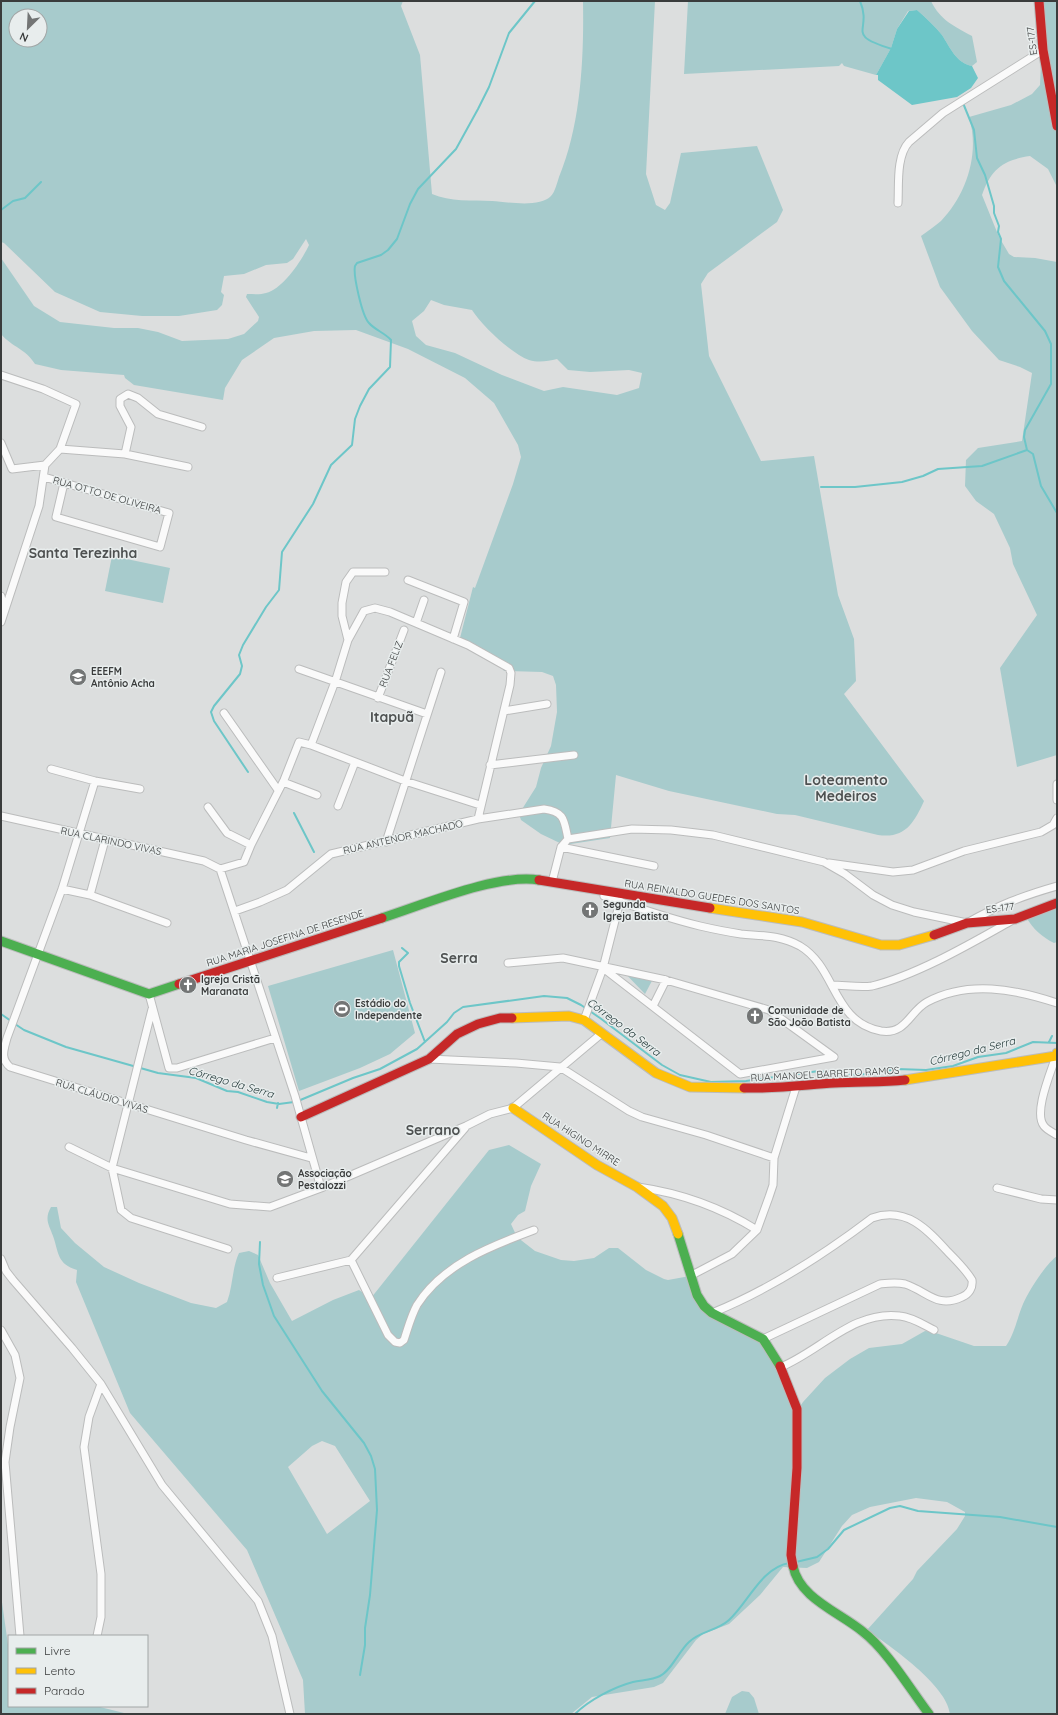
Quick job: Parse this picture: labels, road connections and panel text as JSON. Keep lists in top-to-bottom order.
{
  "streets": {
    "street": [
      "ES-177",
      "RUA OTTO DE OLIVEIRA",
      "RUA FELIZ",
      "RUA ANTENOR MACHADO",
      "RUA CLARINDO VIVAS",
      "RUA REINALDO GUEDES DOS SANTOS",
      "RUA MARIA JOSEFINA DE RESENDE",
      "RUA MANOEL BARRETO RAMOS",
      "RUA CLÁUDIO VIVAS",
      "RUA HIGINO MIRRE"
    ]
  },
  "crossings": [
    ["ES-177", "RUA REINALDO GUEDES DOS SANTOS"],
    ["RUA CLARINDO VIVAS", "RUA CLÁUDIO VIVAS"],
    ["RUA REINALDO GUEDES DOS SANTOS", "RUA MARIA JOSEFINA DE RESENDE"]
  ],
  "districts": [
    "Santa Terezinha",
    "Itapuã",
    "Loteamento Medeiros",
    "Serra",
    "Serrano"
  ],
  "water": ["Córrego da Serra"],
  "places": {
    "school or university": ["EEEFM Antônio Acha", "Associação Pestalozzi"],
    "church": ["Segunda Igreja Batista", "Igreja Cristã Maranata", "Comunidade de São João Batista"],
    "sports": ["Estádio do Independente"]
  },
  "legend": ["Livre", "Lento", "Parado"],
  "north": "bottom left"
}
